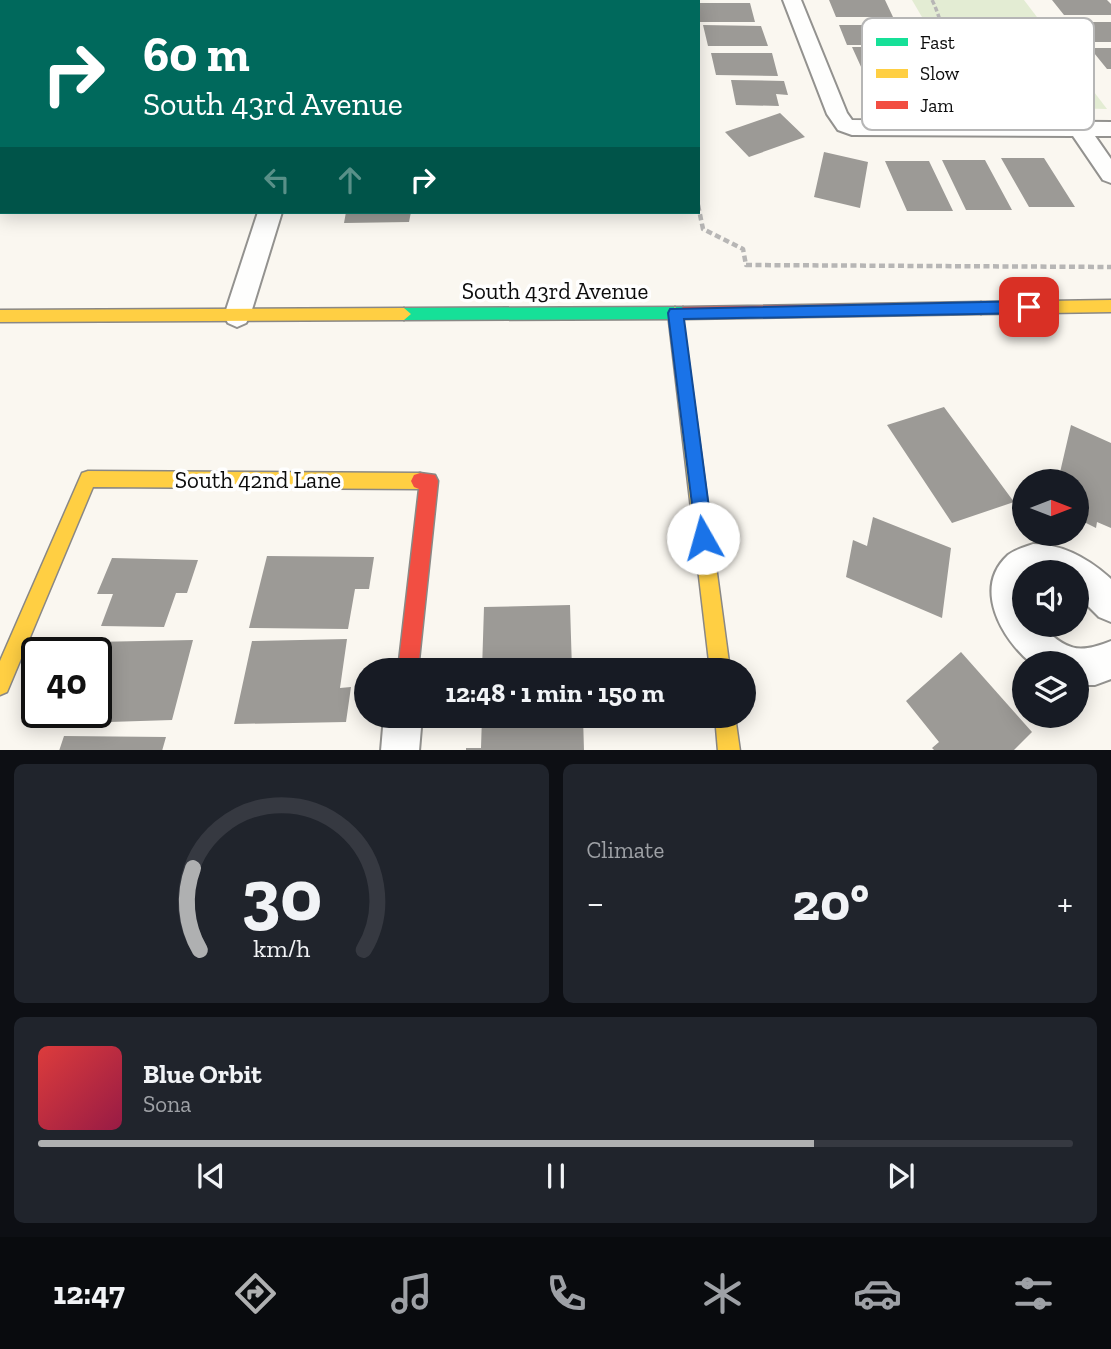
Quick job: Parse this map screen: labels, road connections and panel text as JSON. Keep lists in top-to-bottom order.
{
  "streets": {
    "street": ["South 43rd Avenue", "South 42nd Lane"]
  },
  "legend": ["Fast", "Slow", "Jam"],
  "north": "right",
  "page": {
    "turn": ["60 m", "South 43rd Avenue"],
    "limit": "40",
    "trip": "12:48 · 1 min · 150 m",
    "tile": "Climate",
    "heat": ["−", "20°", "+"],
    "song": ["Blue Orbit", "Sona"],
    "tabs": "12:47",
    "gauge": ["30", "km/h"]
  }
}
